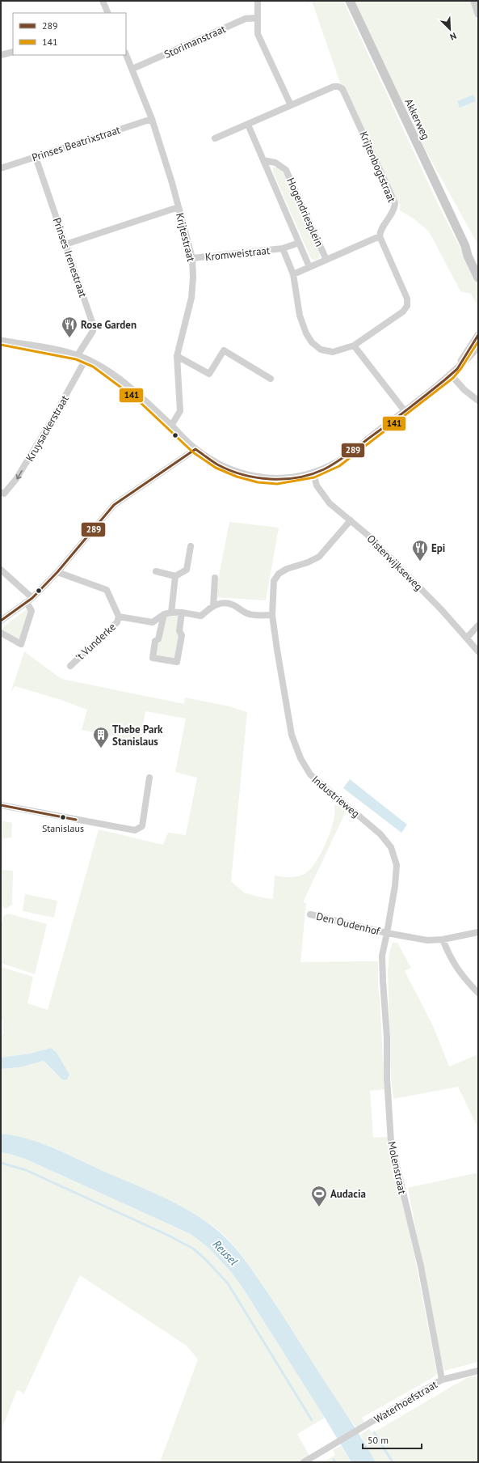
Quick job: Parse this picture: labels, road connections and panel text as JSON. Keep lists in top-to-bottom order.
{
  "streets": {
    "main road": ["Akkerweg"],
    "street": [
      "Storimanstraat",
      "Prinses Beatrixstraat",
      "Krijtenbogtstraat",
      "Hogendriesplein",
      "Krijtestraat",
      "Kromweistraat",
      "Prinses Irenestraat",
      "Kruysackerstraat",
      "Oisterwijkseweg",
      "'t Vunderke",
      "Industrieweg",
      "Den Oudenhof",
      "Molenstraat",
      "Waterhoefstraat"
    ]
  },
  "crossings": [
    ["Storimanstraat", "Krijtestraat"],
    ["Prinses Beatrixstraat", "Krijtestraat"],
    ["Prinses Beatrixstraat", "Prinses Irenestraat"],
    ["Krijtenbogtstraat", "Hogendriesplein"],
    ["Krijtenbogtstraat", "Kromweistraat"],
    ["Hogendriesplein", "Kromweistraat"],
    ["Krijtestraat", "Kromweistraat"],
    ["Oisterwijkseweg", "Industrieweg"],
    ["Industrieweg", "Den Oudenhof"],
    ["Industrieweg", "Molenstraat"],
    ["Den Oudenhof", "Molenstraat"],
    ["Molenstraat", "Waterhoefstraat"]
  ],
  "one_way": ["Kruysackerstraat"],
  "water": ["Reusel"],
  "places": {
    "restaurant": ["Rose Garden", "Epi"],
    "building": ["Thebe Park Stanislaus"],
    "other": ["Stanislaus"],
    "sports": ["Audacia"]
  },
  "lines": ["transit line 289", "transit line 141"],
  "legend": ["289", "141"],
  "scale_bar": "50 m",
  "north": "bottom right"
}
